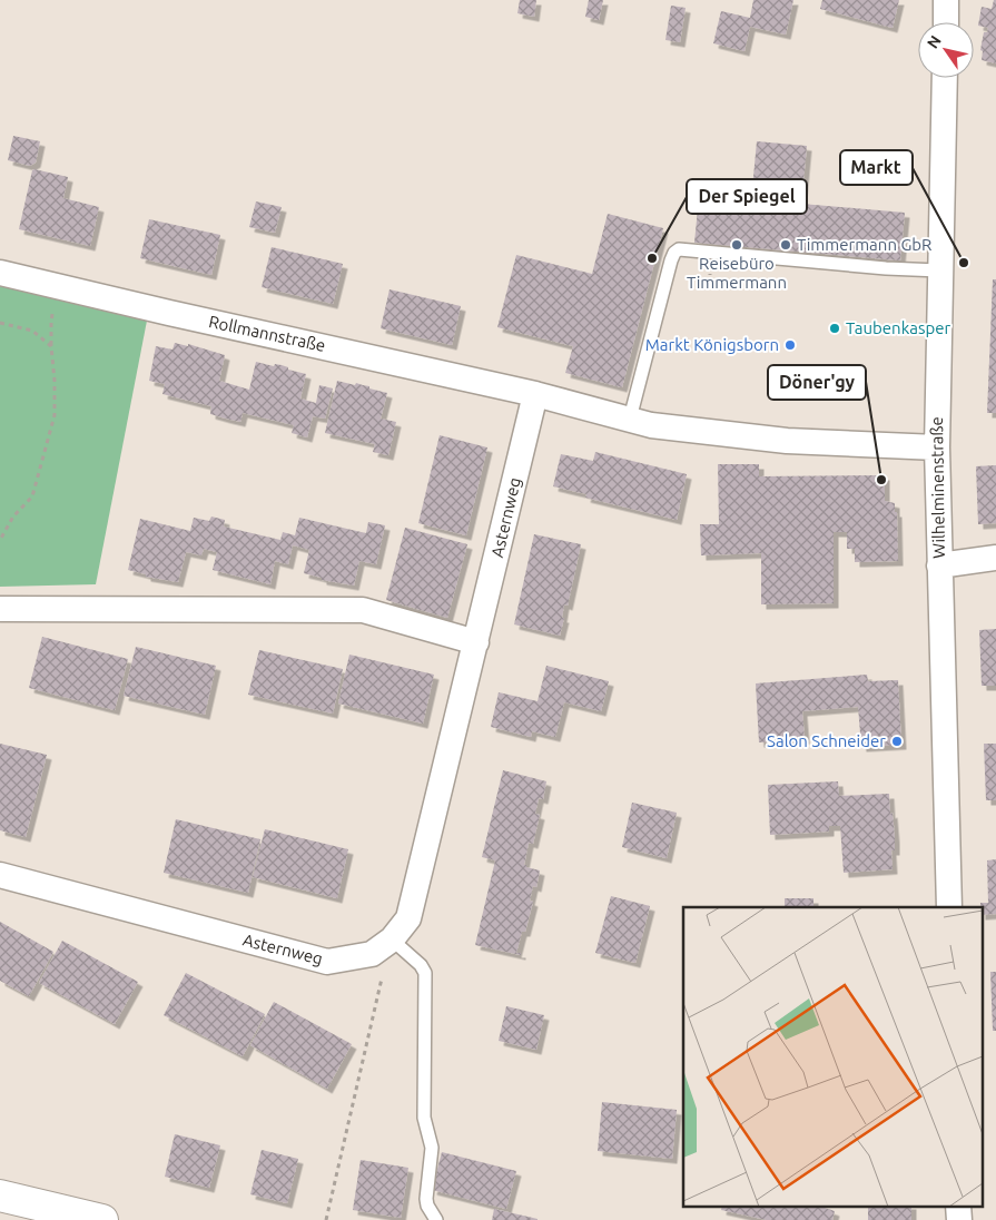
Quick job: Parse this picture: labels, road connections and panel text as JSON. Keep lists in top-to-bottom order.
{
  "streets": {
    "street": ["Rollmannstraße", "Wilhelminenstraße", "Asternweg"]
  },
  "crossings": [
    ["Rollmannstraße", "Wilhelminenstraße"],
    ["Rollmannstraße", "Asternweg"]
  ],
  "places": [
    "Reisebüro Timmermann",
    "Timmermann GbR",
    "Der Spiegel",
    "Markt",
    "Taubenkasper",
    "Markt Königsborn",
    "Döner'gy",
    "Salon Schneider"
  ],
  "north": "top left"
}
